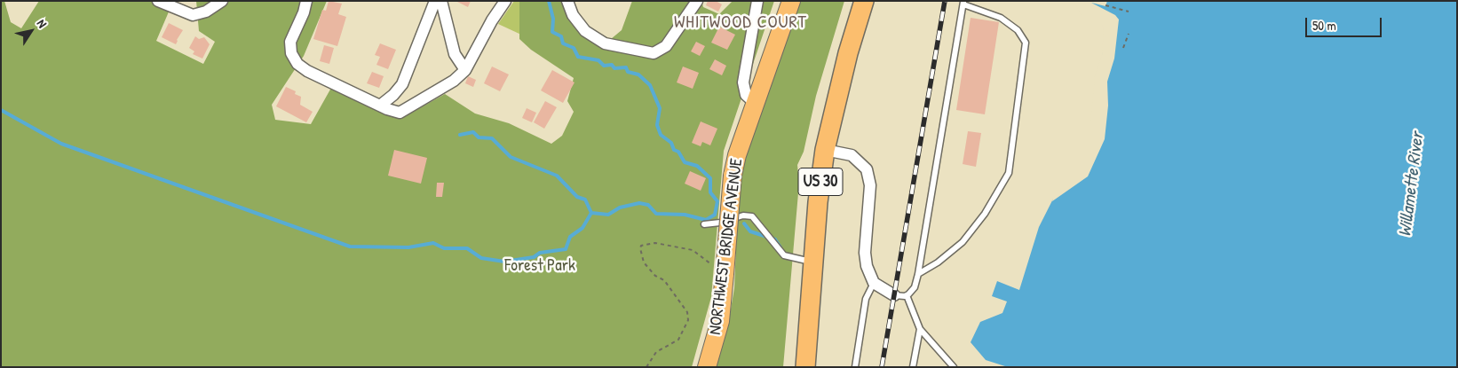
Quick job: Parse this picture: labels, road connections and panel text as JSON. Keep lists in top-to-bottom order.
{
  "streets": {
    "highway": ["US 30"],
    "main road": ["NORTHWEST BRIDGE AVENUE"]
  },
  "districts": ["WHITWOOD COURT"],
  "water": ["Willamette River"],
  "parks": ["Forest Park"],
  "scale_bar": "50 m",
  "north": "top right"
}
